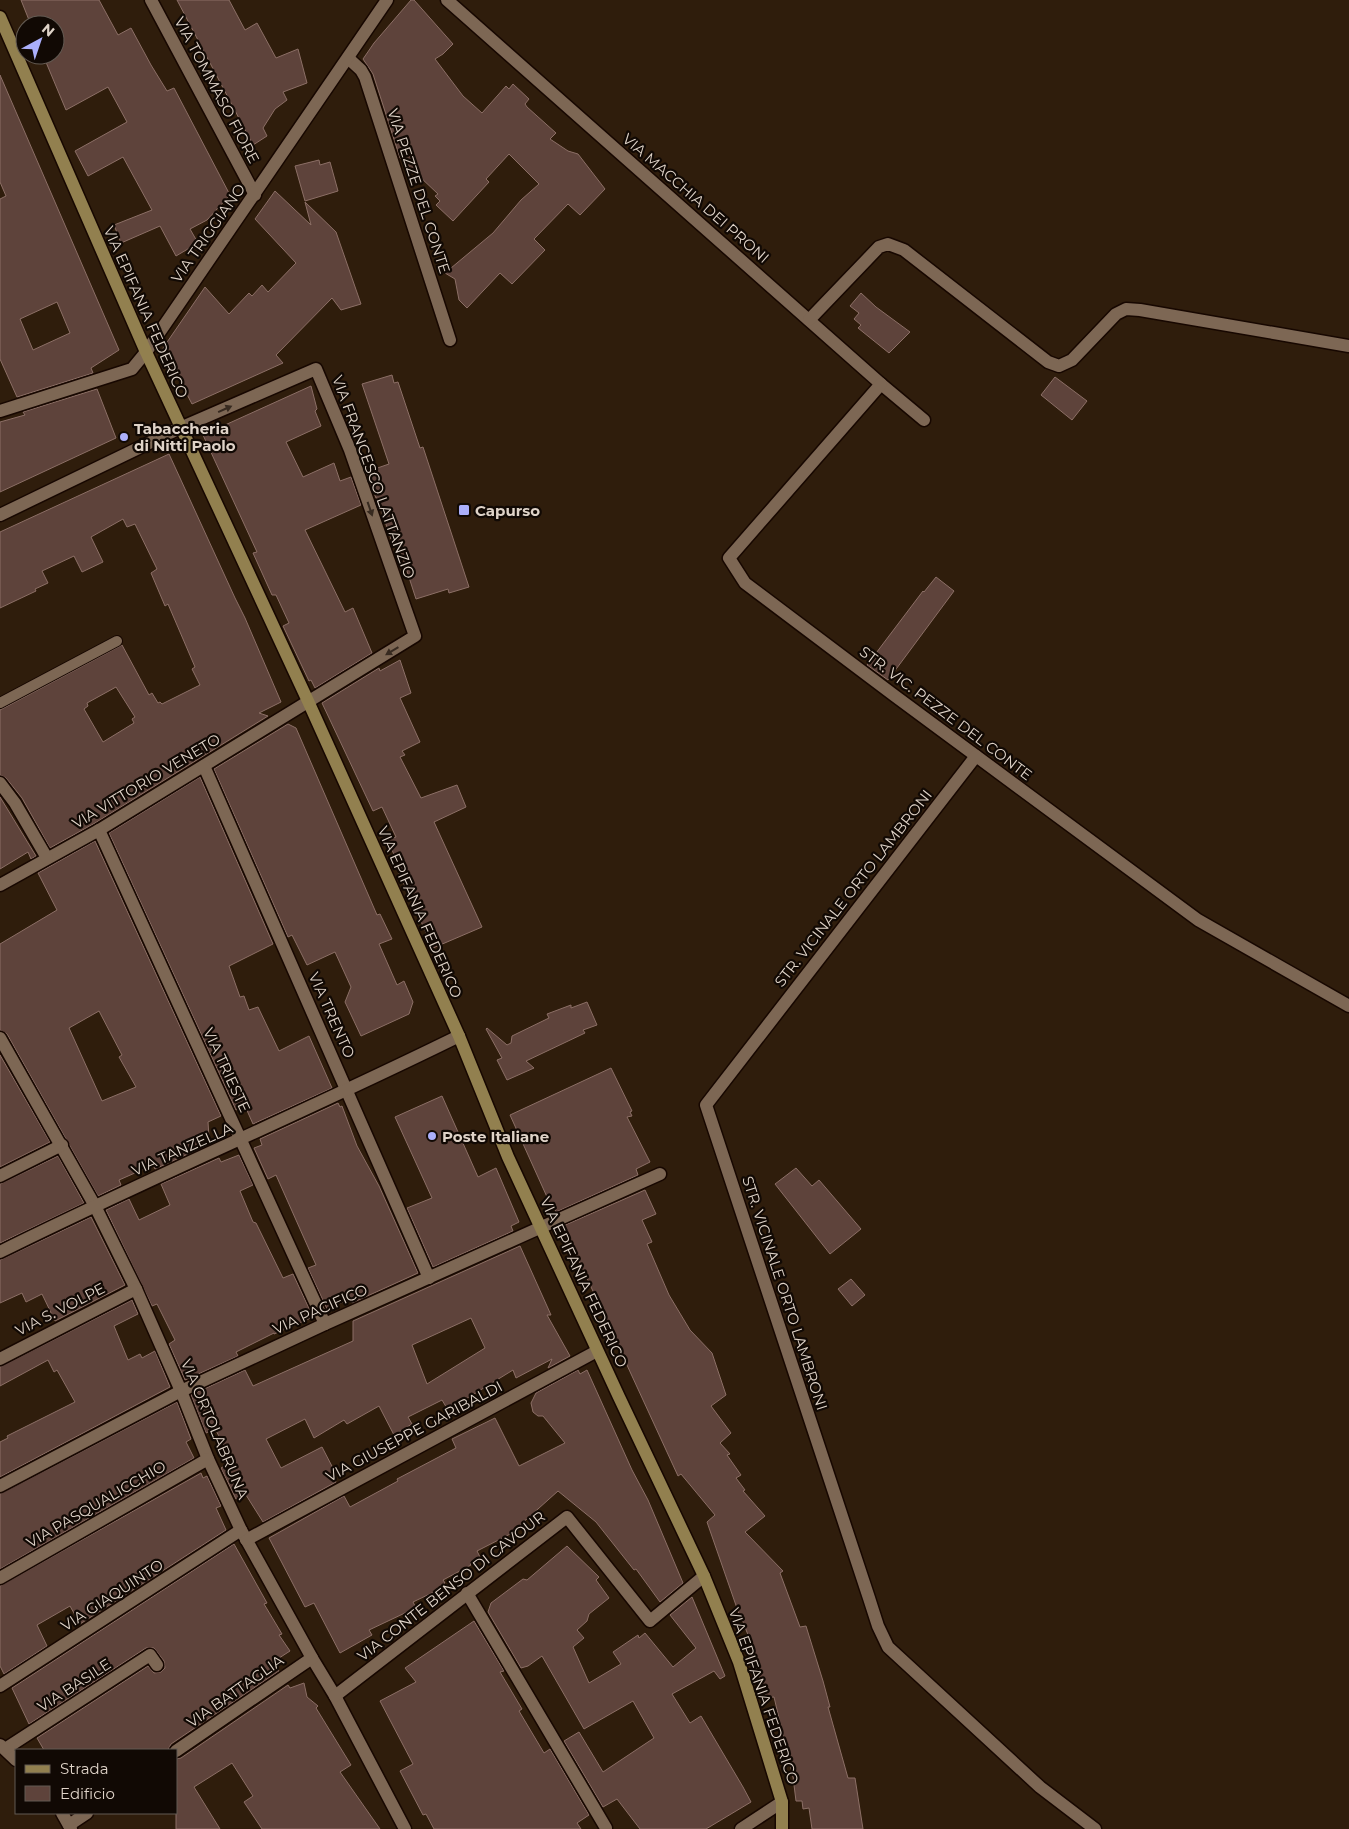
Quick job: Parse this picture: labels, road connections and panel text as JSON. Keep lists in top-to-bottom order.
{
  "streets": {
    "main road": ["VIA EPIFANIA FEDERICO"],
    "street": [
      "VIA TOMMASO FIORE",
      "VIA PEZZE DEL CONTE",
      "VIA MACCHIA DEI PRONI",
      "VIA TRIGGIANO",
      "VIA FRANCESCO LATTANZIO",
      "STR. VIC. PEZZE DEL CONTE",
      "VIA VITTORIO VENETO",
      "STR. VICINALE ORTO LAMBRONI",
      "VIA TRENTO",
      "VIA TRIESTE",
      "VIA TANZELLA",
      "VIA S. VOLPE",
      "VIA PACIFICO",
      "VIA ORTOLABRUNA",
      "VIA GIUSEPPE GARIBALDI",
      "VIA PASQUALICCHIO",
      "VIA CONTE BENSO DI CAVOUR",
      "VIA GIAQUINTO",
      "VIA BASILE",
      "VIA BATTAGLIA"
    ]
  },
  "crossings": [
    ["VIA TOMMASO FIORE", "VIA TRIGGIANO"],
    ["VIA PEZZE DEL CONTE", "VIA TRIGGIANO"],
    ["VIA MACCHIA DEI PRONI", "STR. VIC. PEZZE DEL CONTE"],
    ["VIA TRIGGIANO", "VIA EPIFANIA FEDERICO"],
    ["VIA EPIFANIA FEDERICO", "VIA FRANCESCO LATTANZIO"],
    ["VIA EPIFANIA FEDERICO", "VIA VITTORIO VENETO"],
    ["VIA EPIFANIA FEDERICO", "VIA TANZELLA"],
    ["VIA EPIFANIA FEDERICO", "VIA PACIFICO"],
    ["VIA EPIFANIA FEDERICO", "VIA GIUSEPPE GARIBALDI"],
    ["VIA EPIFANIA FEDERICO", "VIA CONTE BENSO DI CAVOUR"],
    ["VIA FRANCESCO LATTANZIO", "VIA VITTORIO VENETO"],
    ["STR. VIC. PEZZE DEL CONTE", "STR. VICINALE ORTO LAMBRONI"],
    ["VIA VITTORIO VENETO", "VIA TRENTO"],
    ["VIA VITTORIO VENETO", "VIA TRIESTE"],
    ["VIA TRENTO", "VIA TANZELLA"],
    ["VIA TRENTO", "VIA PACIFICO"],
    ["VIA TRIESTE", "VIA TANZELLA"],
    ["VIA TRIESTE", "VIA PACIFICO"],
    ["VIA TANZELLA", "VIA ORTOLABRUNA"],
    ["VIA S. VOLPE", "VIA ORTOLABRUNA"],
    ["VIA PACIFICO", "VIA ORTOLABRUNA"],
    ["VIA ORTOLABRUNA", "VIA GIUSEPPE GARIBALDI"],
    ["VIA ORTOLABRUNA", "VIA PASQUALICCHIO"],
    ["VIA ORTOLABRUNA", "VIA CONTE BENSO DI CAVOUR"],
    ["VIA ORTOLABRUNA", "VIA GIAQUINTO"],
    ["VIA ORTOLABRUNA", "VIA BATTAGLIA"],
    ["VIA GIUSEPPE GARIBALDI", "VIA GIAQUINTO"]
  ],
  "places": {
    "other": ["Tabaccheria di Nitti Paolo", "Poste Italiane"],
    "transit": ["Capurso"]
  },
  "legend": ["Strada", "Edificio"],
  "north": "top right"
}
